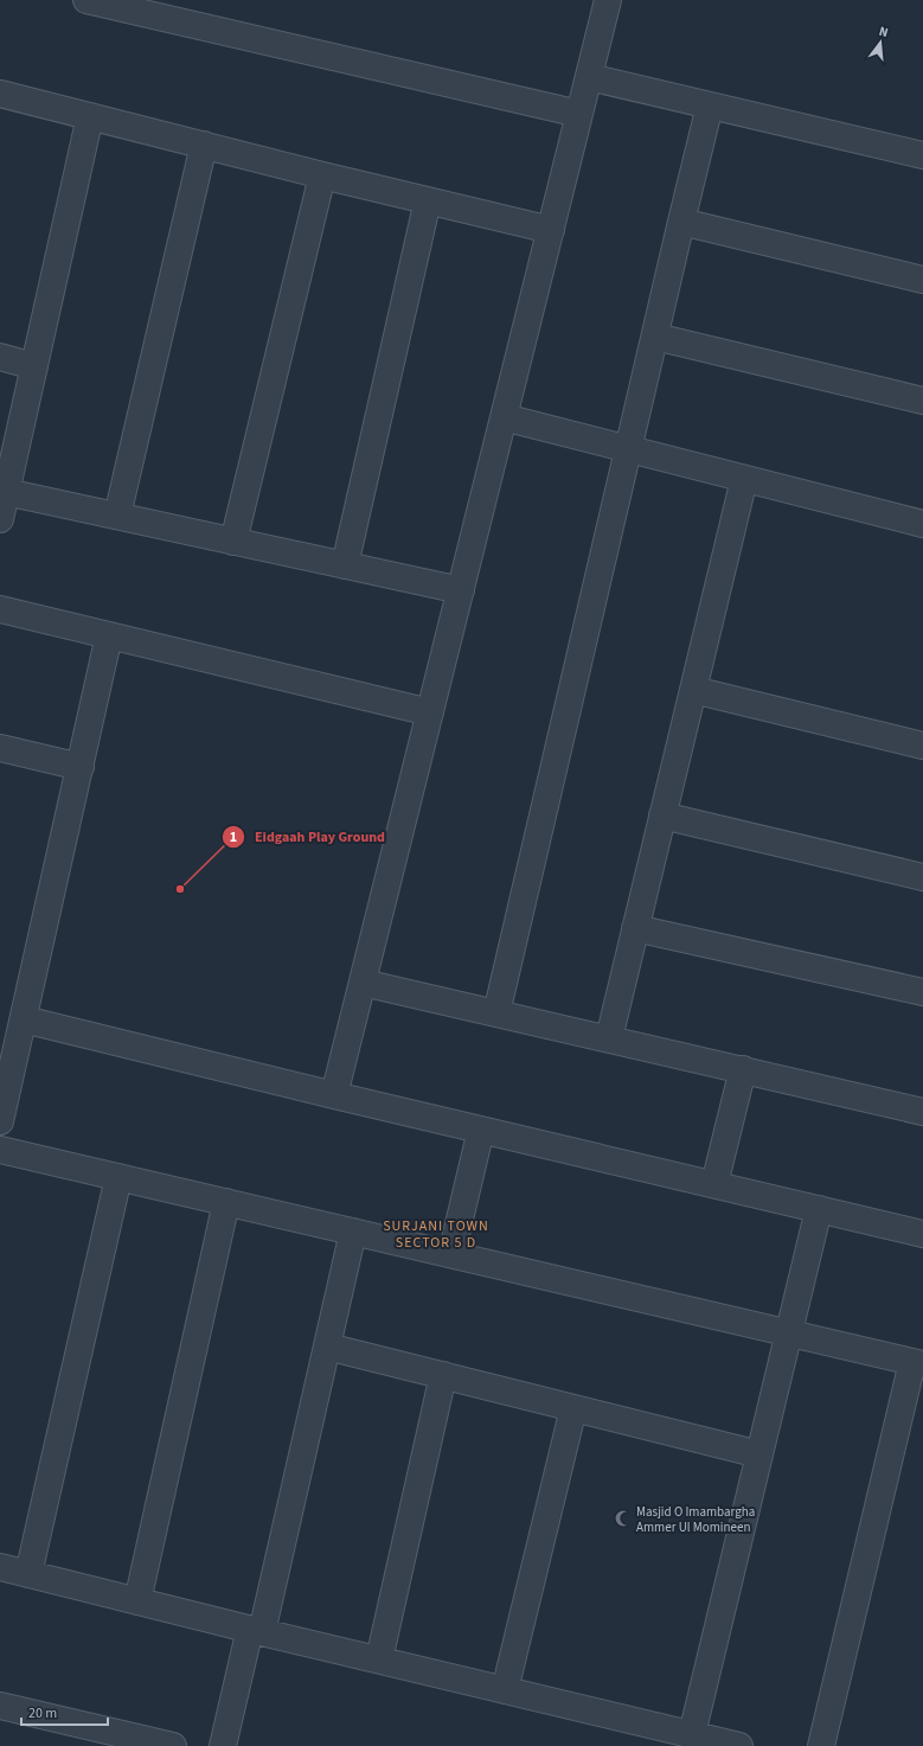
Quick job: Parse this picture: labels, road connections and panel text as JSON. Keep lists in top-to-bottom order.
{
  "districts": ["SURJANI TOWN SECTOR 5 D"],
  "places": {
    "other": ["Eidgaah Play Ground"],
    "mosque": ["Masjid O Imambargha Ammer Ul Momineen"]
  },
  "scale_bar": "20 m",
  "north": "top"
}
